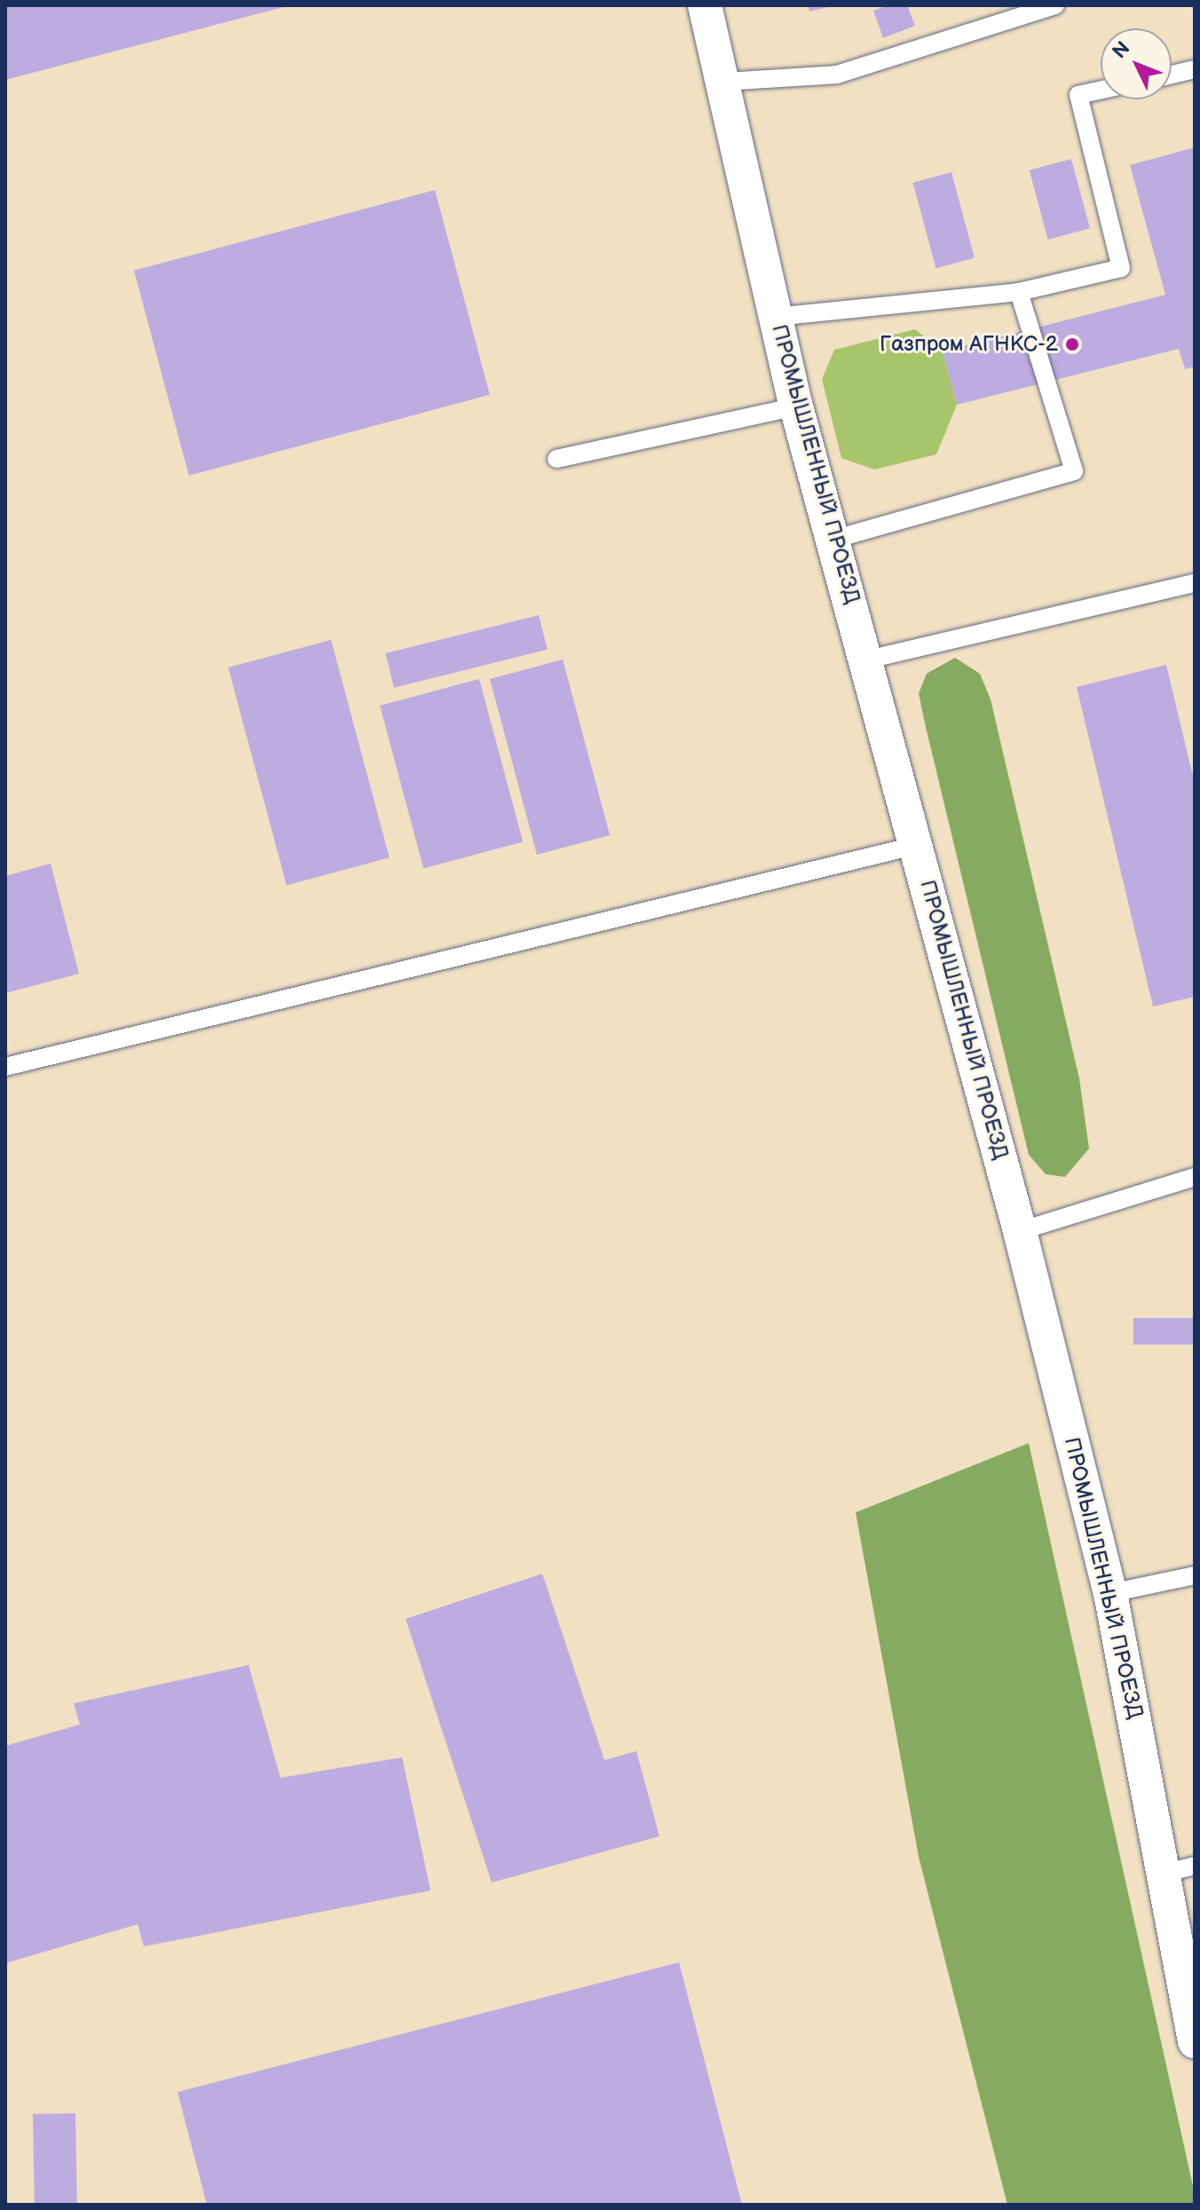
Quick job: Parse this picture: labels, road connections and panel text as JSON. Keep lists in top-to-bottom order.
{
  "streets": {
    "street": ["ПРОМЫШЛЕННЫЙ ПРОЕЗД"]
  },
  "places": ["Газпром АГНКС-2"],
  "north": "top left"
}
